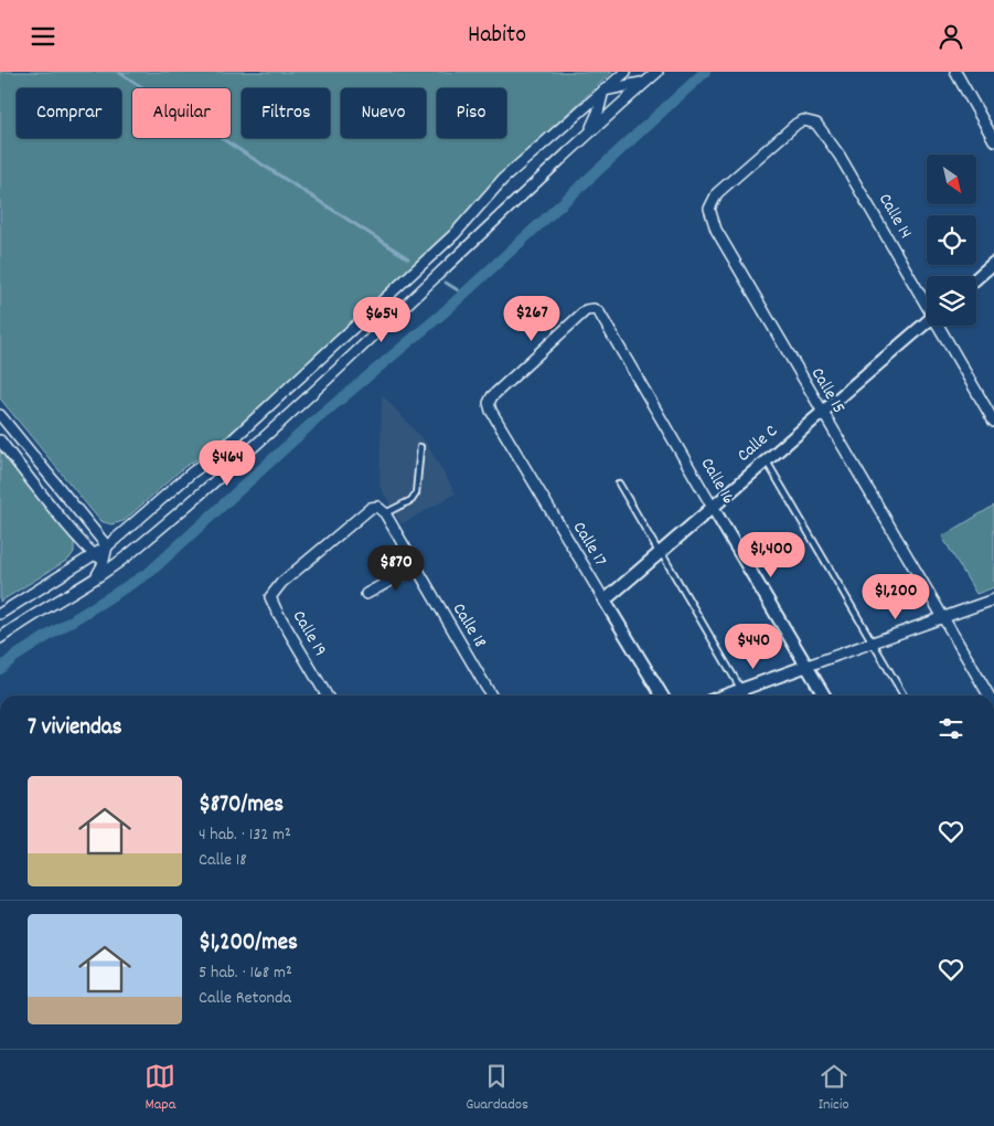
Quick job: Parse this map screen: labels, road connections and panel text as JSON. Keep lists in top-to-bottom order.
{
  "streets": {
    "street": [
      "Calle 14",
      "Calle 15",
      "Calle C",
      "Calle 16",
      "Calle 17",
      "Calle 18",
      "Calle 19"
    ]
  },
  "crossings": [
    ["Calle 14", "Calle 15"],
    ["Calle 15", "Calle C"],
    ["Calle C", "Calle 16"],
    ["Calle C", "Calle 17"],
    ["Calle 16", "Calle 17"],
    ["Calle 18", "Calle 19"]
  ],
  "north": "bottom right",
  "page": {
    "header": "Habito",
    "chip": [
      "Comprar",
      "Alquilar",
      "Filtros",
      "Nuevo",
      "Piso"
    ],
    "price": [
      "$267",
      "$654",
      "$464",
      "$1,400",
      "$870",
      "$1,200",
      "$440"
    ],
    "heading": "7 viviendas",
    "list": [
      {
        "name": "$870/mes",
        "note": "4 hab. · 132 m² · Calle 18"
      },
      {
        "name": "$1,200/mes",
        "note": "5 hab. · 168 m² · Calle Retonda"
      }
    ],
    "tabs": ["Mapa", "Guardados", "Inicio"]
  }
}
